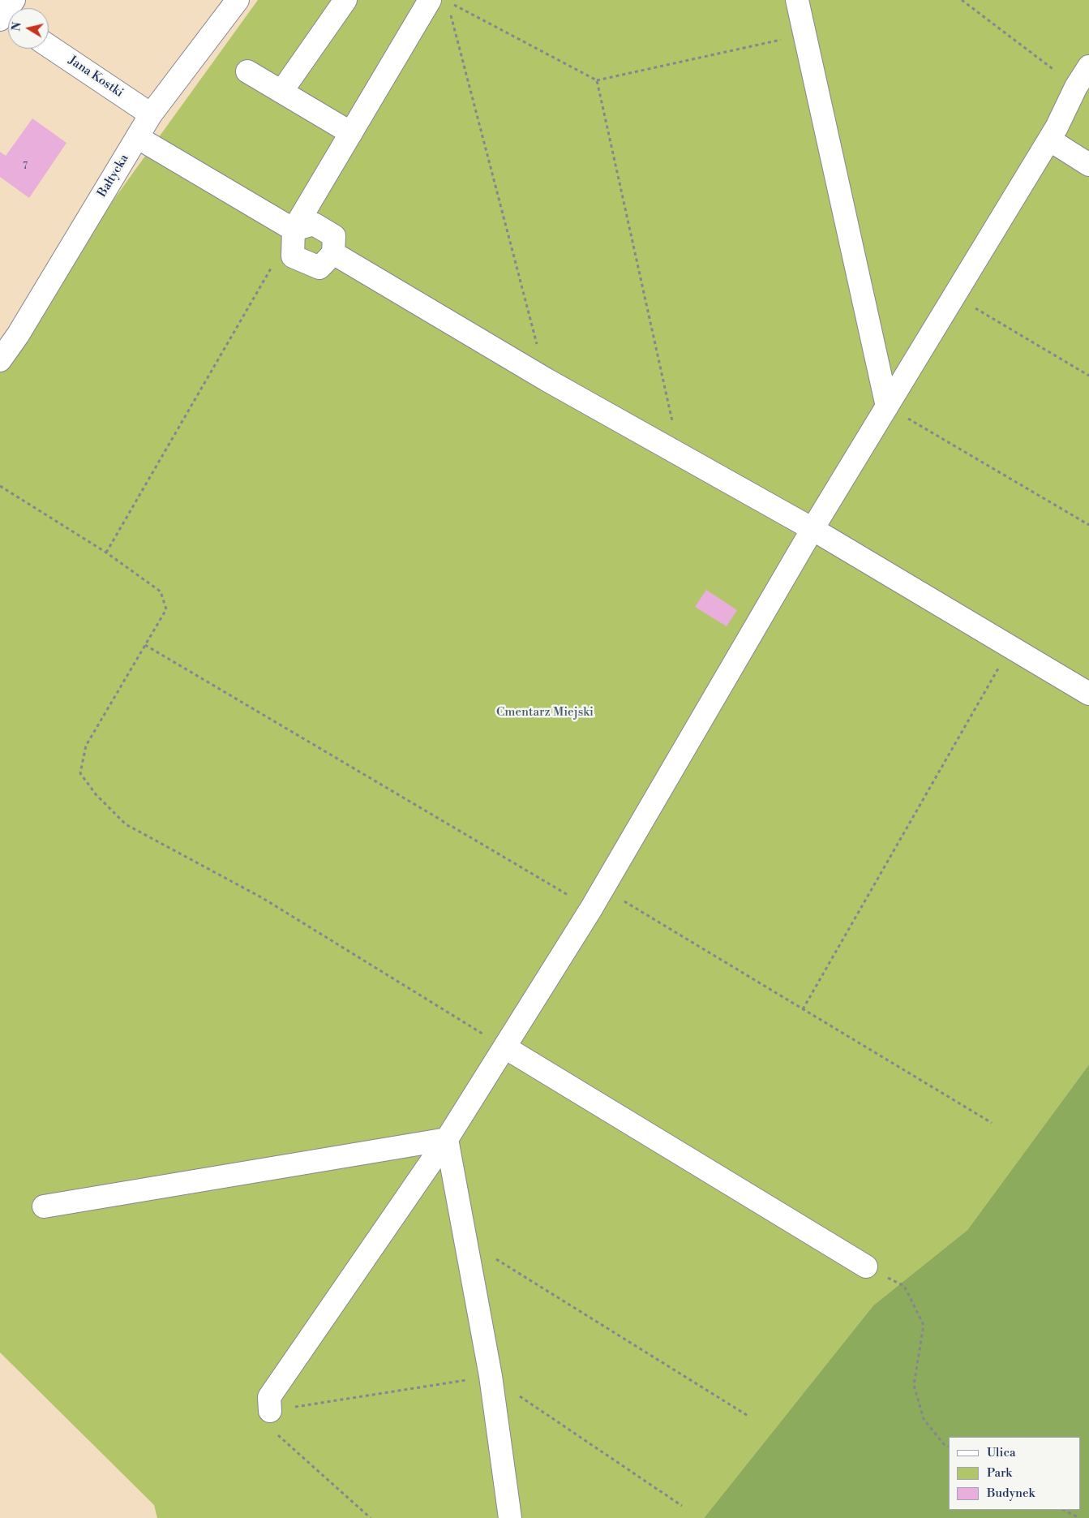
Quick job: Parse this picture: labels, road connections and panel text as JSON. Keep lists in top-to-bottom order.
{
  "streets": {
    "street": ["Jana Kostki", "Bałtycka"]
  },
  "crossings": [
    ["Jana Kostki", "Bałtycka"]
  ],
  "parks": ["Cmentarz Miejski"],
  "house_numbers": ["7"],
  "legend": ["Ulica", "Park", "Budynek"],
  "north": "left"
}
